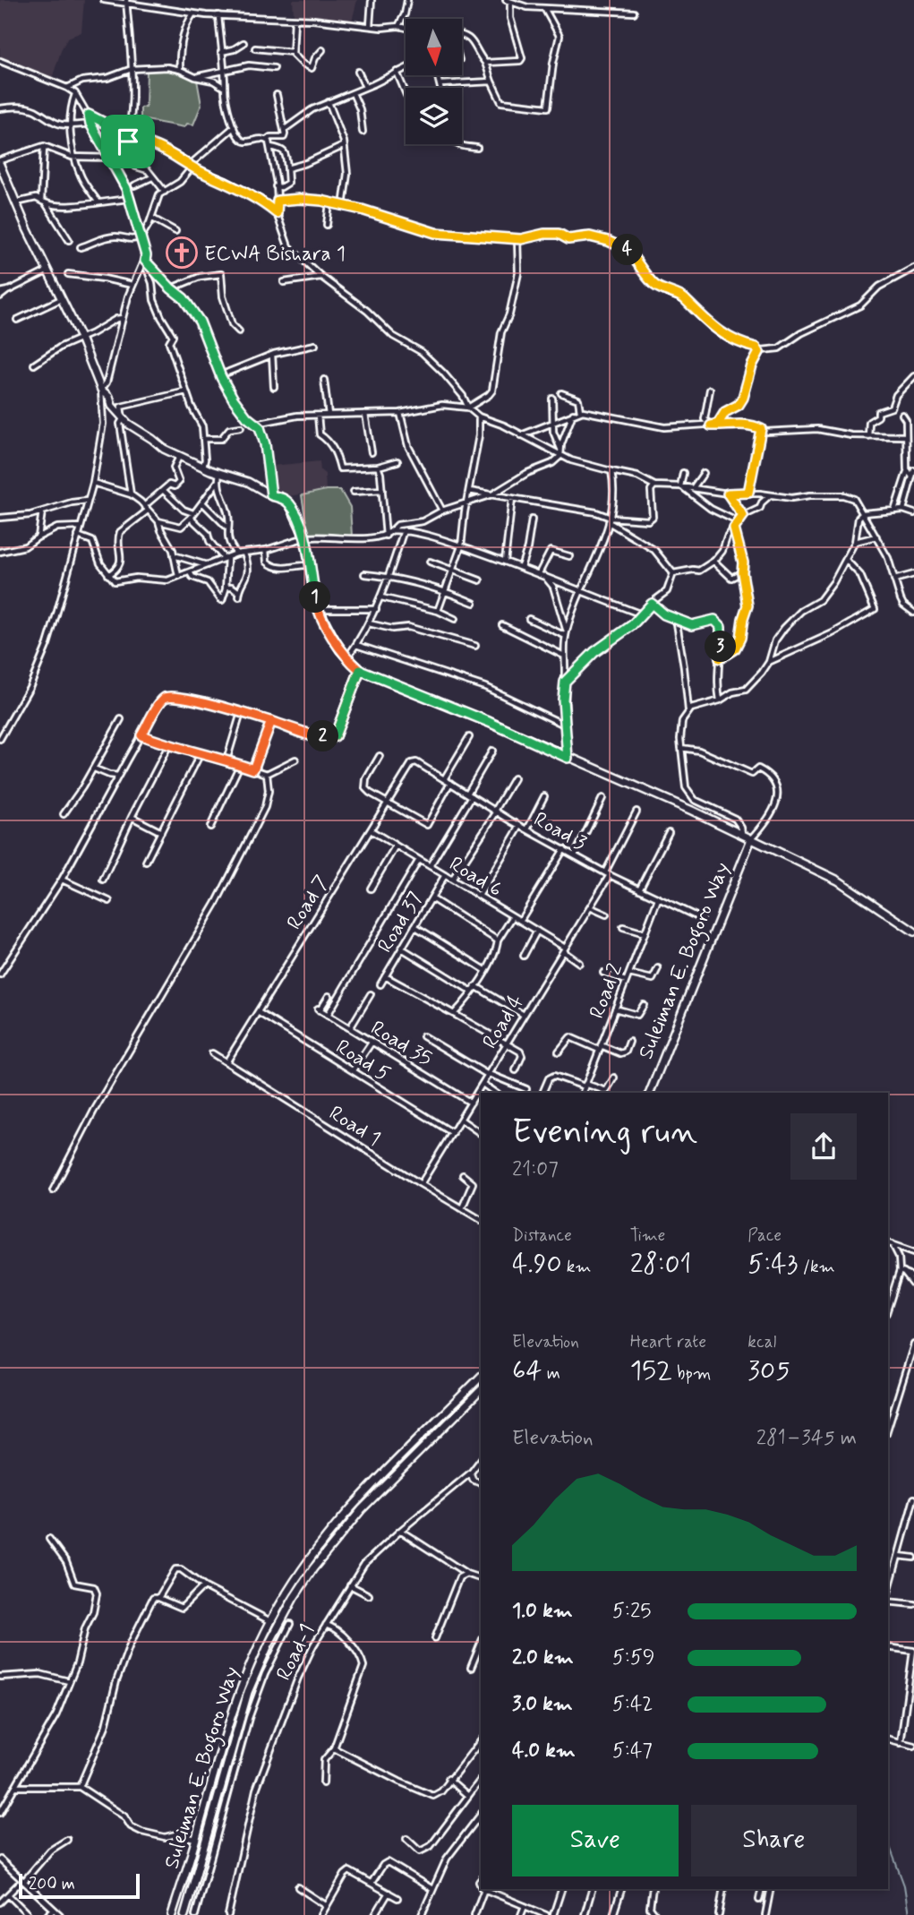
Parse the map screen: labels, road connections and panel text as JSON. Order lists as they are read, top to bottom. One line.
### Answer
{"streets":{"main road":["Suleiman E. Bogoro Way"],"street":["Road 3","Road 6","Road 7","Road 37","Road 2","Road 4","Road 35","Road 5","Road 1","Road-1"]},"crossings":[["Road 3","Road 7"],["Road 3","Road 2"],["Road 3","Road 4"],["Road 6","Road 7"],["Road 6","Road 37"],["Road 6","Road 4"],["Road 7","Road 5"],["Road 7","Road 1"],["Road 4","Road 35"],["Road 4","Road 5"],["Road 4","Road 1"]],"places":{"church":["ECWA Bishara 1"]},"scale_bar":"200 m","north":"bottom","page":{"pins":["4","1","3","2"],"heading":["Evening run","21:07"],"stats":[["Distance","4.90 km"],["Time","28:01"],["Pace","5:43 /km"],["Elevation","64 m"],["Heart rate","152 bpm"],["kcal","305"]],"chart":["Elevation","281–345 m"],"list":[{"name":"1.0 km","note":"5:25"},{"name":"2.0 km","note":"5:59"},{"name":"3.0 km","note":"5:42"},{"name":"4.0 km","note":"5:47"}],"buttons":["Save","Share"],"scale":"200 m"}}
